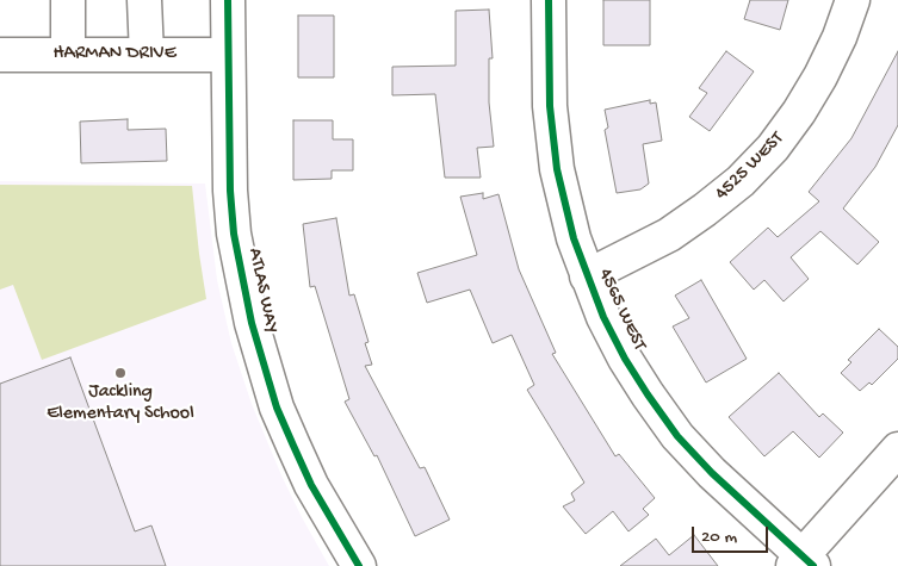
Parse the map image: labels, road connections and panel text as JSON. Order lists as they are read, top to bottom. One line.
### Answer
{"streets":{"street":["HARMAN DRIVE","4525 WEST","ATLAS WAY","4565 WEST"]},"crossings":[["HARMAN DRIVE","ATLAS WAY"],["4525 WEST","4565 WEST"]],"places":["Jackling Elementary School"],"scale_bar":"20 m"}
